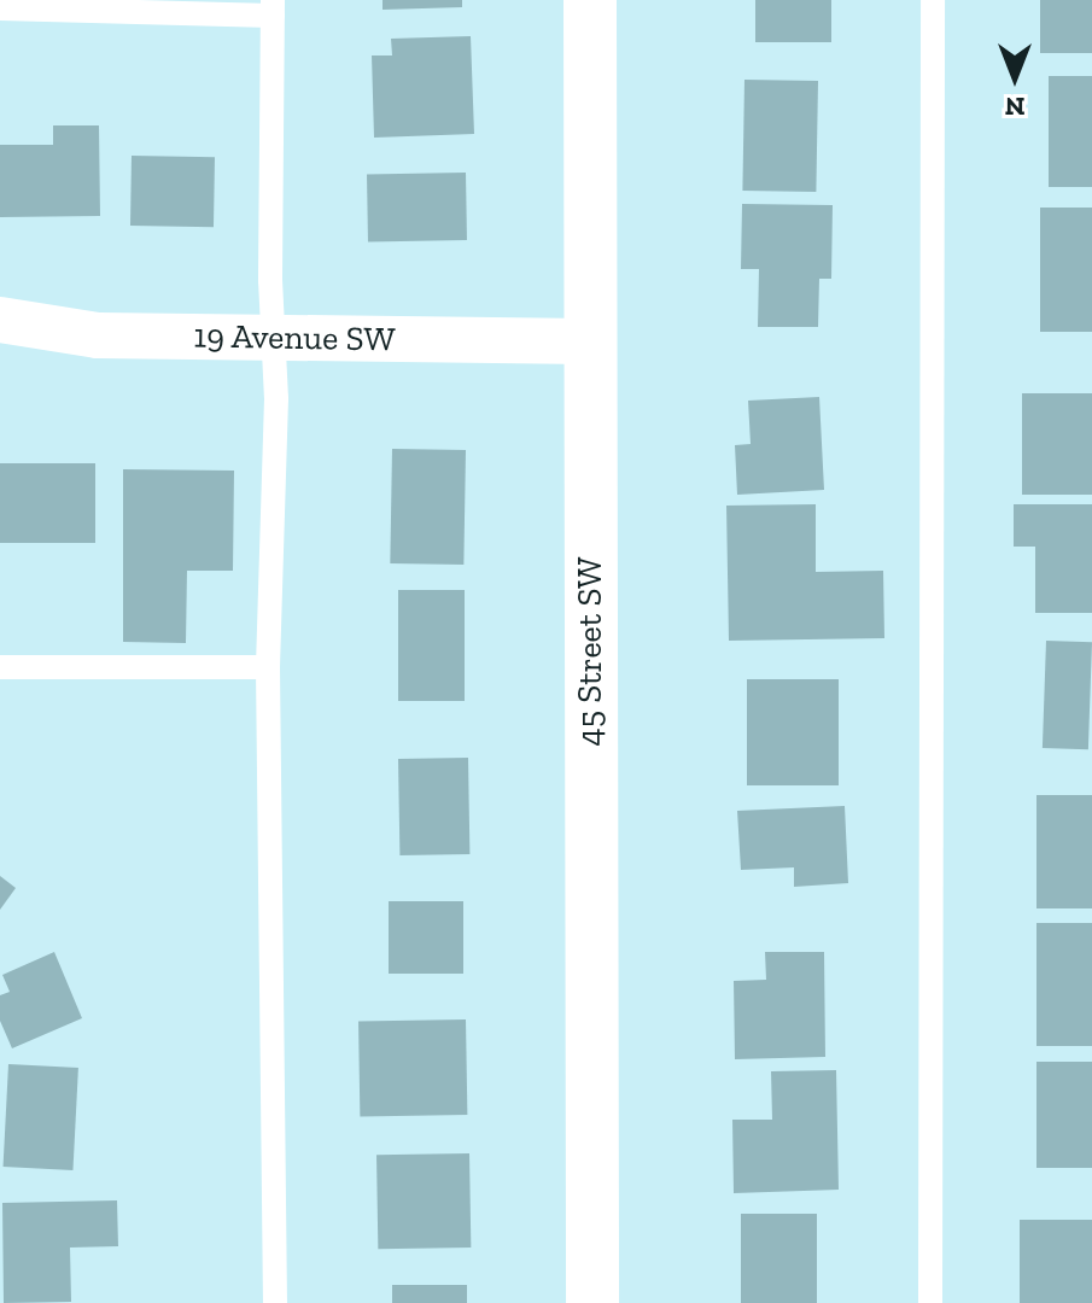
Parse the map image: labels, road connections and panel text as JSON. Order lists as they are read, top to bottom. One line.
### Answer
{"streets":{"street":["19 Avenue SW","45 Street SW"]},"crossings":[["19 Avenue SW","45 Street SW"]],"north":"bottom"}
